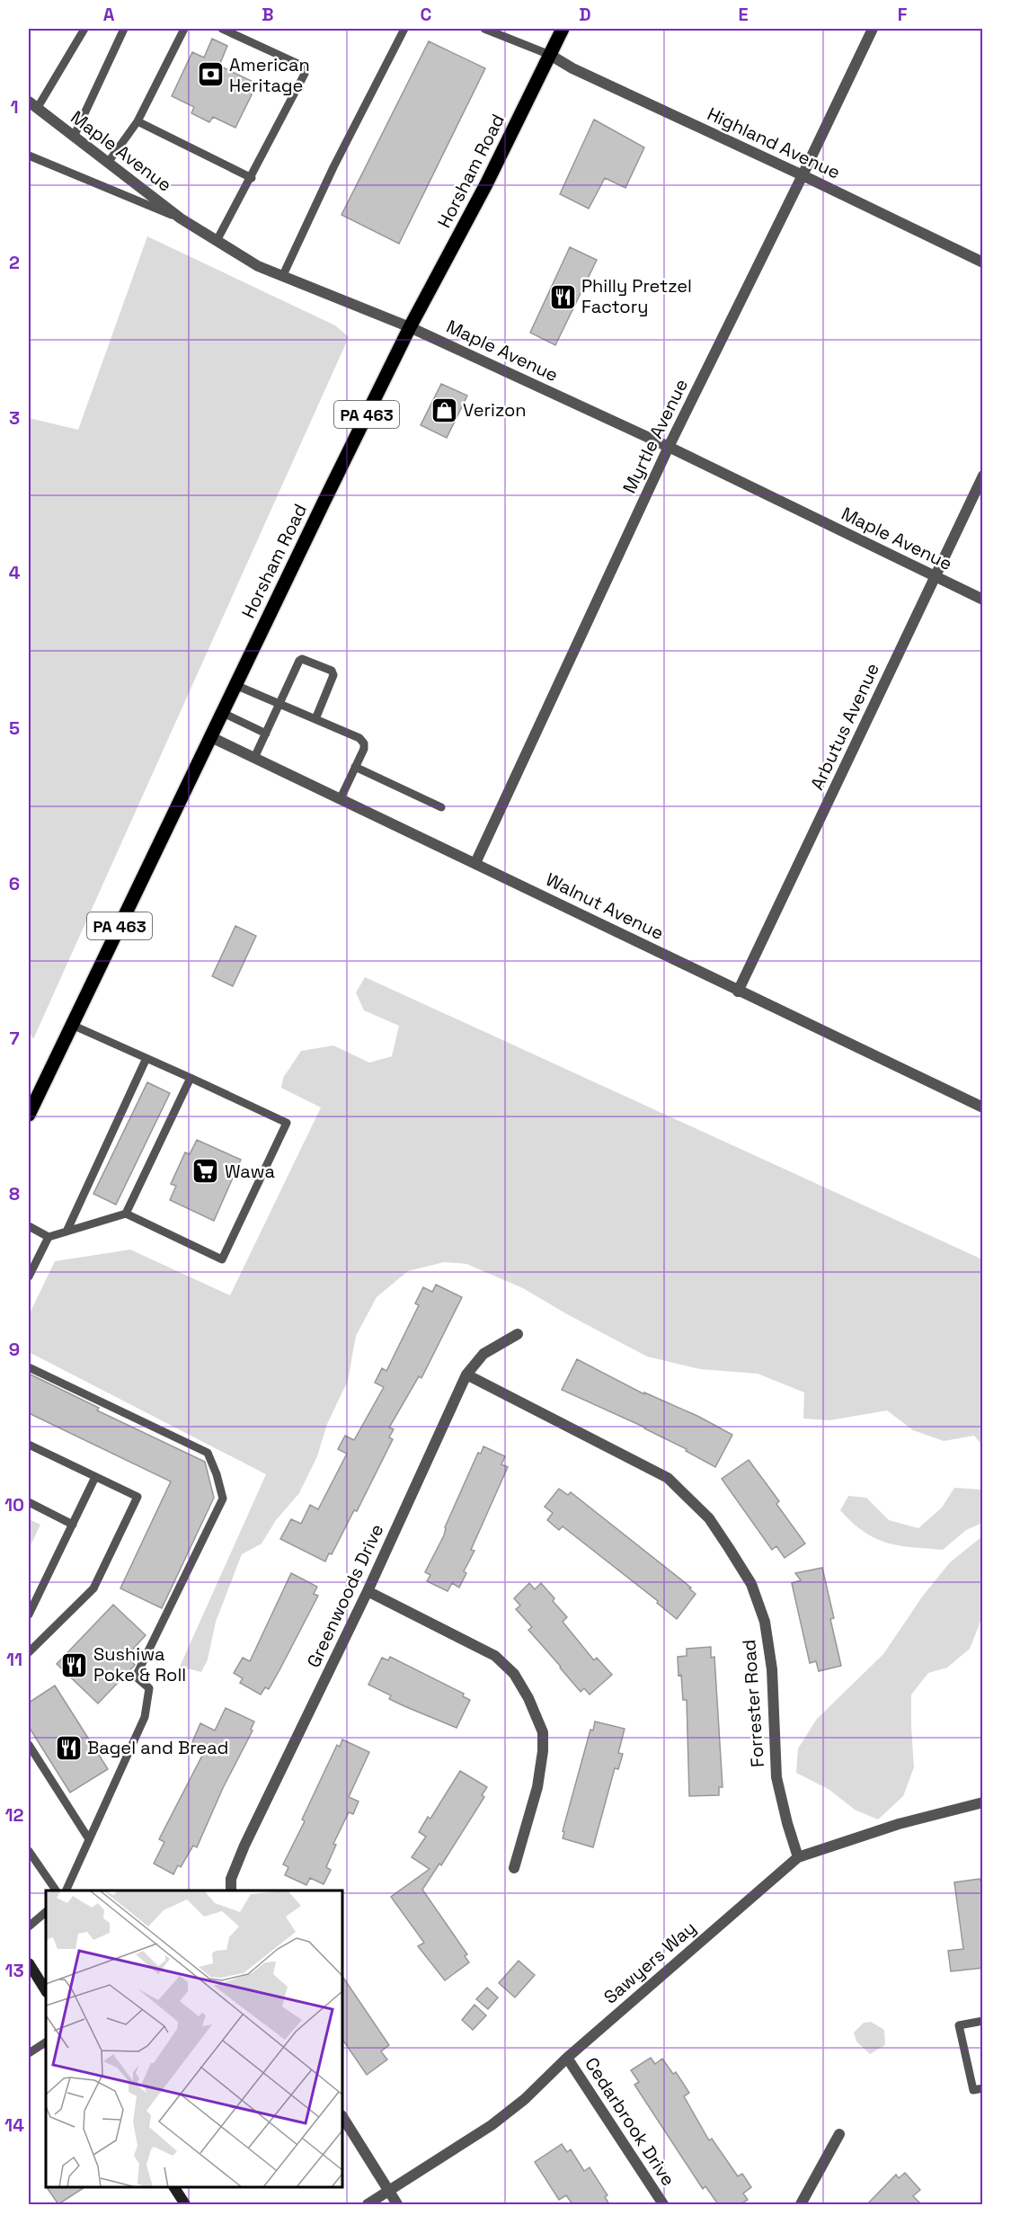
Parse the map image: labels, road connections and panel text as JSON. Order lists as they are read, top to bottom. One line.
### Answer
{"streets":{"main road":["Horsham Road","PA 463"],"street":["Highland Avenue","Maple Avenue","Myrtle Avenue","Arbutus Avenue","Walnut Avenue","Greenwoods Drive","Forrester Road","Sawyers Way","Cedarbrook Drive"]},"crossings":[["Highland Avenue","Horsham Road"],["Highland Avenue","Myrtle Avenue"],["Maple Avenue","Horsham Road"],["Maple Avenue","Myrtle Avenue"],["Maple Avenue","Arbutus Avenue"],["Horsham Road","Walnut Avenue"],["Myrtle Avenue","Walnut Avenue"],["Arbutus Avenue","Walnut Avenue"],["Greenwoods Drive","Forrester Road"],["Forrester Road","Sawyers Way"],["Sawyers Way","Cedarbrook Drive"]],"places":{"bank":["American Heritage"],"restaurant":["Philly Pretzel Factory","Sushiwa Poke & Roll","Bagel and Bread"],"shop":["Verizon"],"supermarket":["Wawa"]},"grid":{"columns":["A","B","C","D","E","F"],"rows":["1","2","3","4","5","6","7","8","9","10","11","12","13","14"]}}
